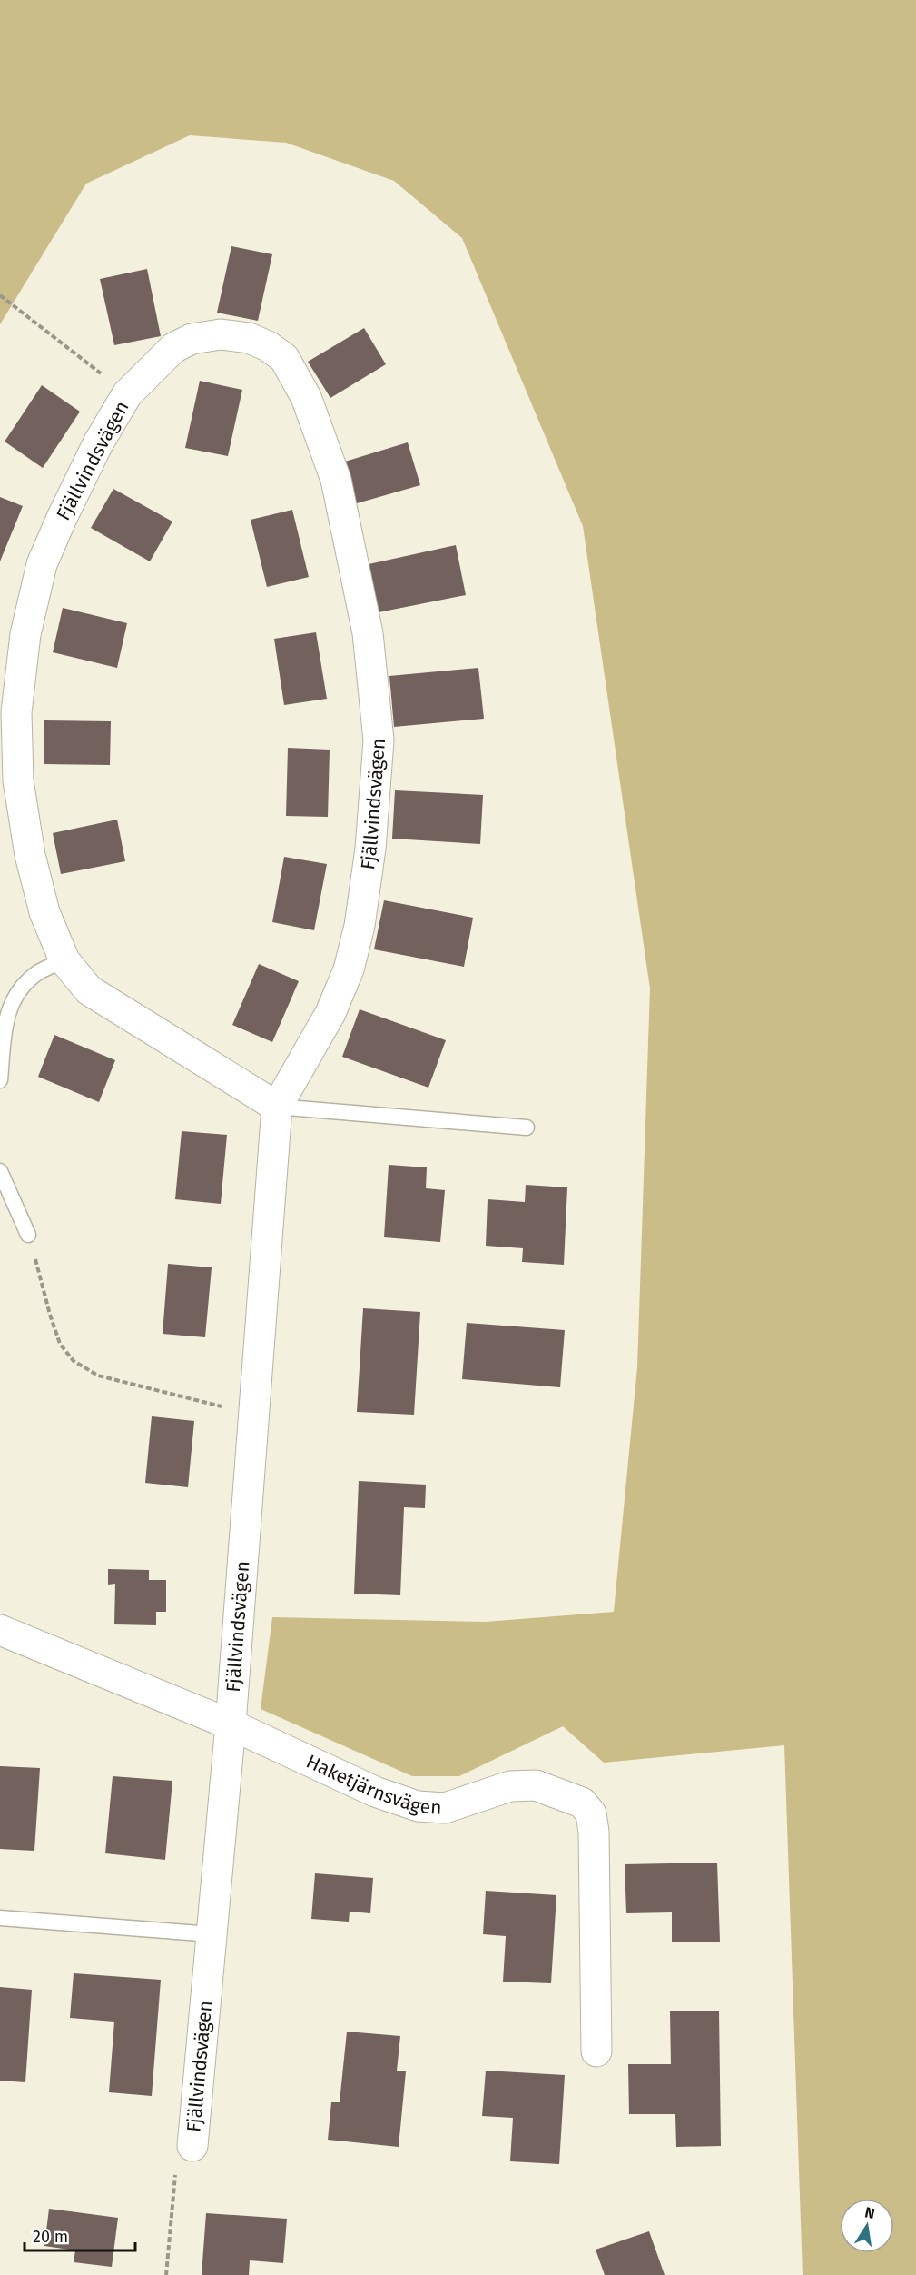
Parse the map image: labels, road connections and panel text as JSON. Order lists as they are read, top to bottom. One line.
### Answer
{"streets":{"street":["Fjällvindsvägen","Haketjärnsvägen"]},"crossings":[["Fjällvindsvägen","Haketjärnsvägen"]],"scale_bar":"20 m","north":"top"}
